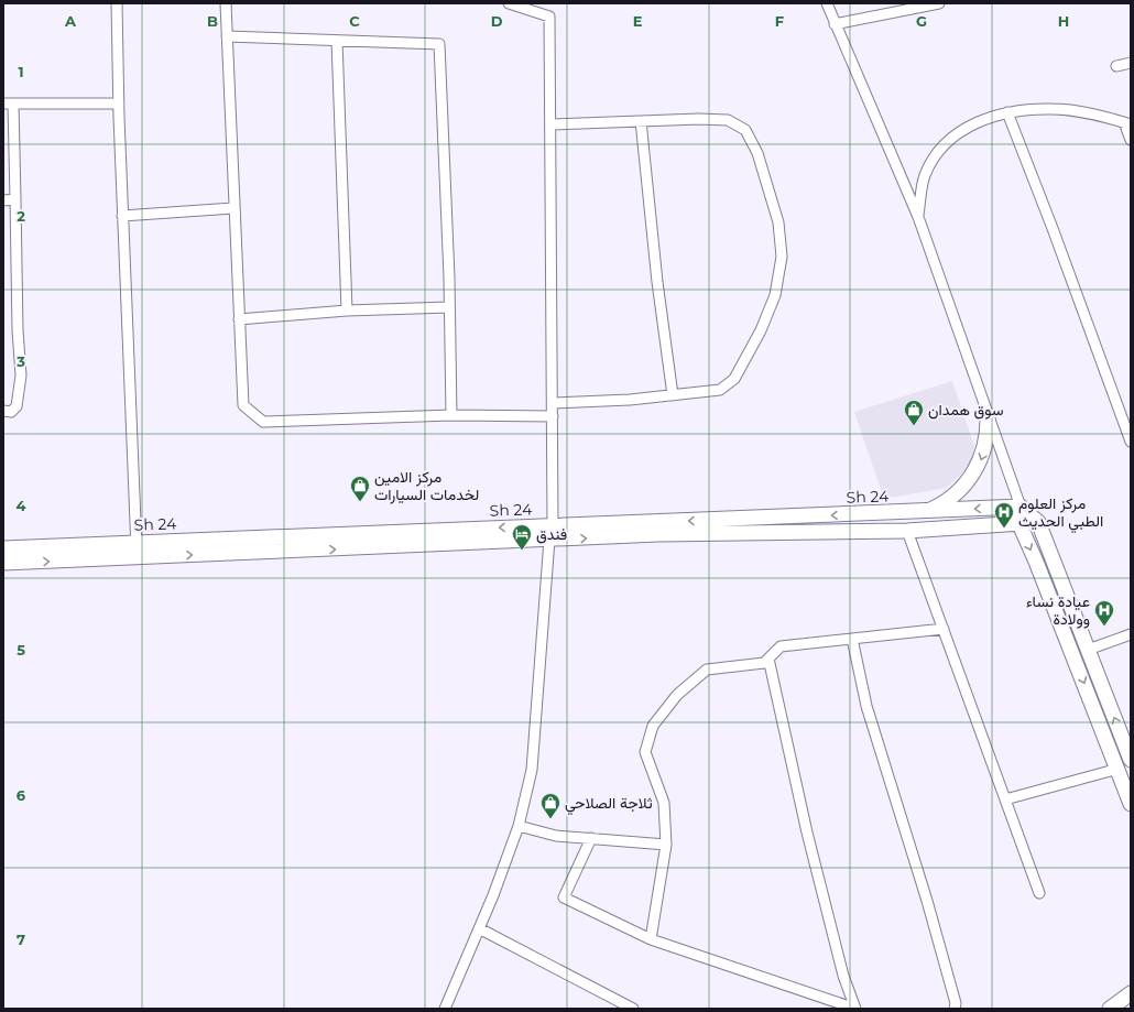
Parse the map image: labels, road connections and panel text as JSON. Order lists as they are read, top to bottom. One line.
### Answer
{"streets":{"street":["Sh 24"]},"places":{"shop":["سوق همدان","مركز الامين لخدمات السيارات","ثلاجة الصلاحي"],"hospital":["مركز العلوم الطبي الحديث","عيادة نساء وولادة"],"hotel":["فندق"]},"grid":{"columns":["A","B","C","D","E","F","G","H"],"rows":["1","2","3","4","5","6","7"]}}
